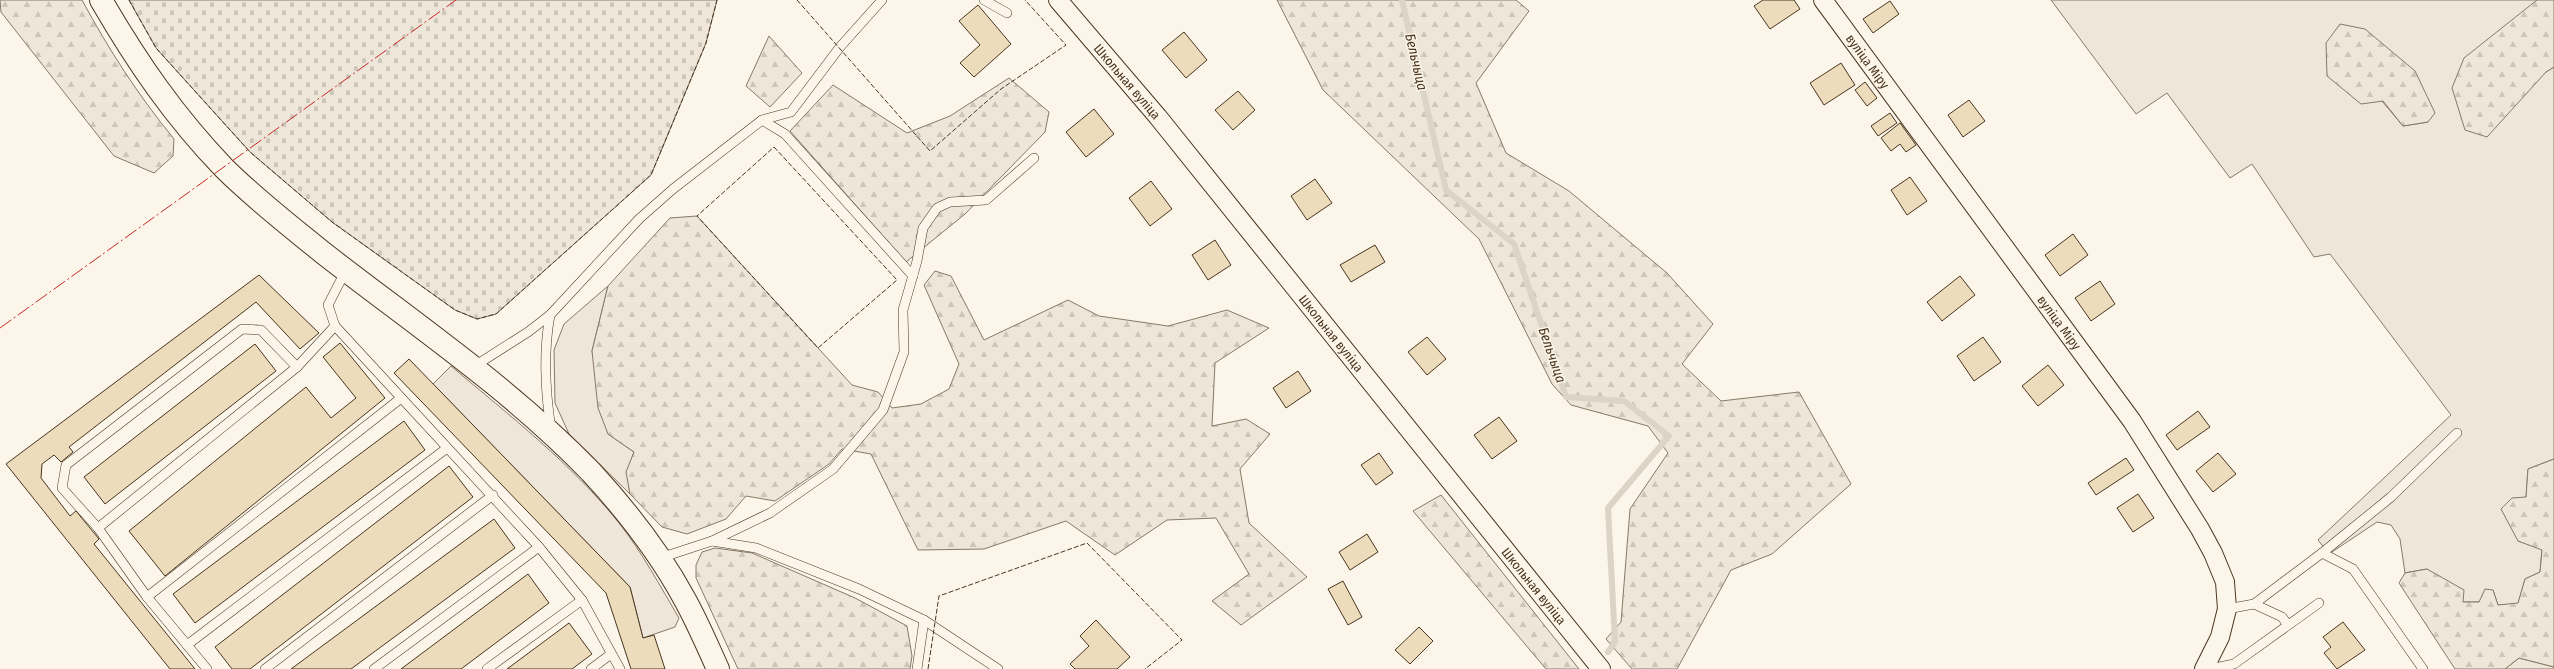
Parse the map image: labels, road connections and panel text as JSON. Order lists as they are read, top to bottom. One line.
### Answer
{"streets":{"street":["вуліца Міру","Школьная вуліца"]},"water":["Бельчыца"]}
